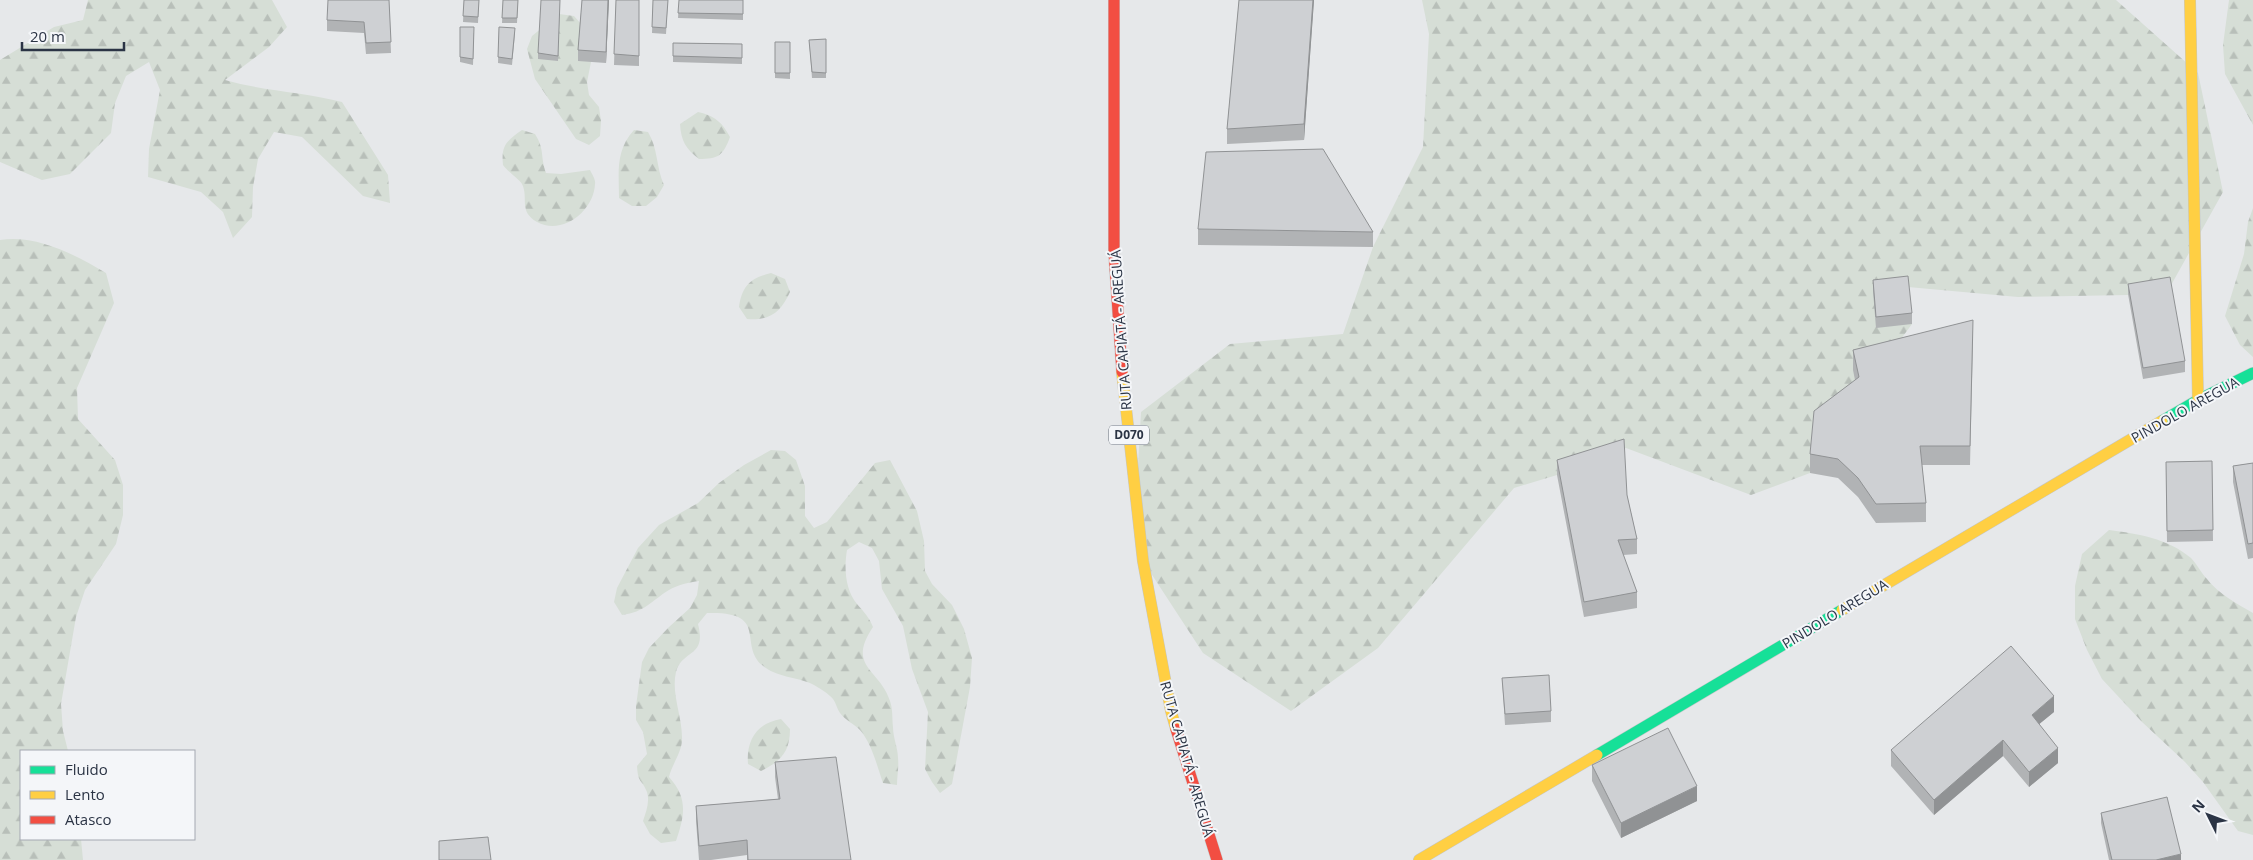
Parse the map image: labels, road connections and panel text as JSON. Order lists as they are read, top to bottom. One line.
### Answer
{"streets":{"main road":["RUTA CAPIATÁ - AREGUÁ","PINDOLO AREGUA","D070"]},"legend":["Fluido","Lento","Atasco"],"scale_bar":"20 m","north":"top left"}
